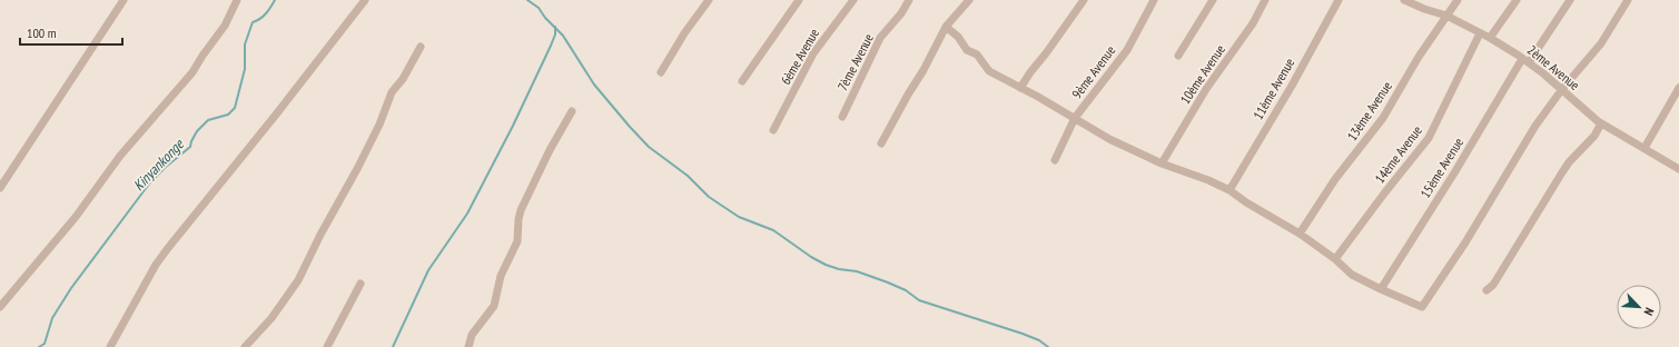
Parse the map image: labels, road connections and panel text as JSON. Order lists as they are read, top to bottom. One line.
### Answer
{"streets":{"street":["6ème Avenue","7ème Avenue","2ème Avenue","9ème Avenue","10ème Avenue","11ème Avenue","13ème Avenue","14ème Avenue","15ème Avenue"]},"crossings":[["2ème Avenue","13ème Avenue"],["2ème Avenue","14ème Avenue"],["2ème Avenue","15ème Avenue"]],"water":["Kinyankonge"],"scale_bar":"100 m","north":"bottom right"}
